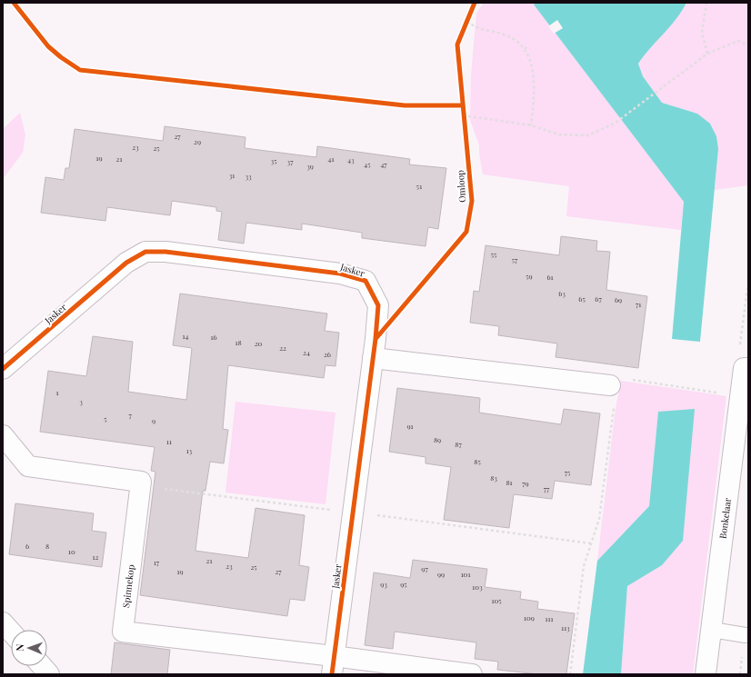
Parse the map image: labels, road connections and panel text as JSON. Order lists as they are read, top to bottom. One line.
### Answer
{"streets":{"street":["Jasker","Bonkelaar","Spinnekop"],"cycle path":["Omloop"]},"crossings":[["Jasker","Spinnekop"]],"house_numbers":["27","29","23","25","19","21","41","43","35","37","45","47","39","31","33","51","55","57","59","61","63","65","67","69","71","14","16","18","20","22","24","26","1","3","7","5","9","91","89","11","87","13","85","75","83","81","79","77","6","8","10","12","21","17","23","25","97","19","27","99","101","93","95","103","105","109","111","113"],"north":"left"}
